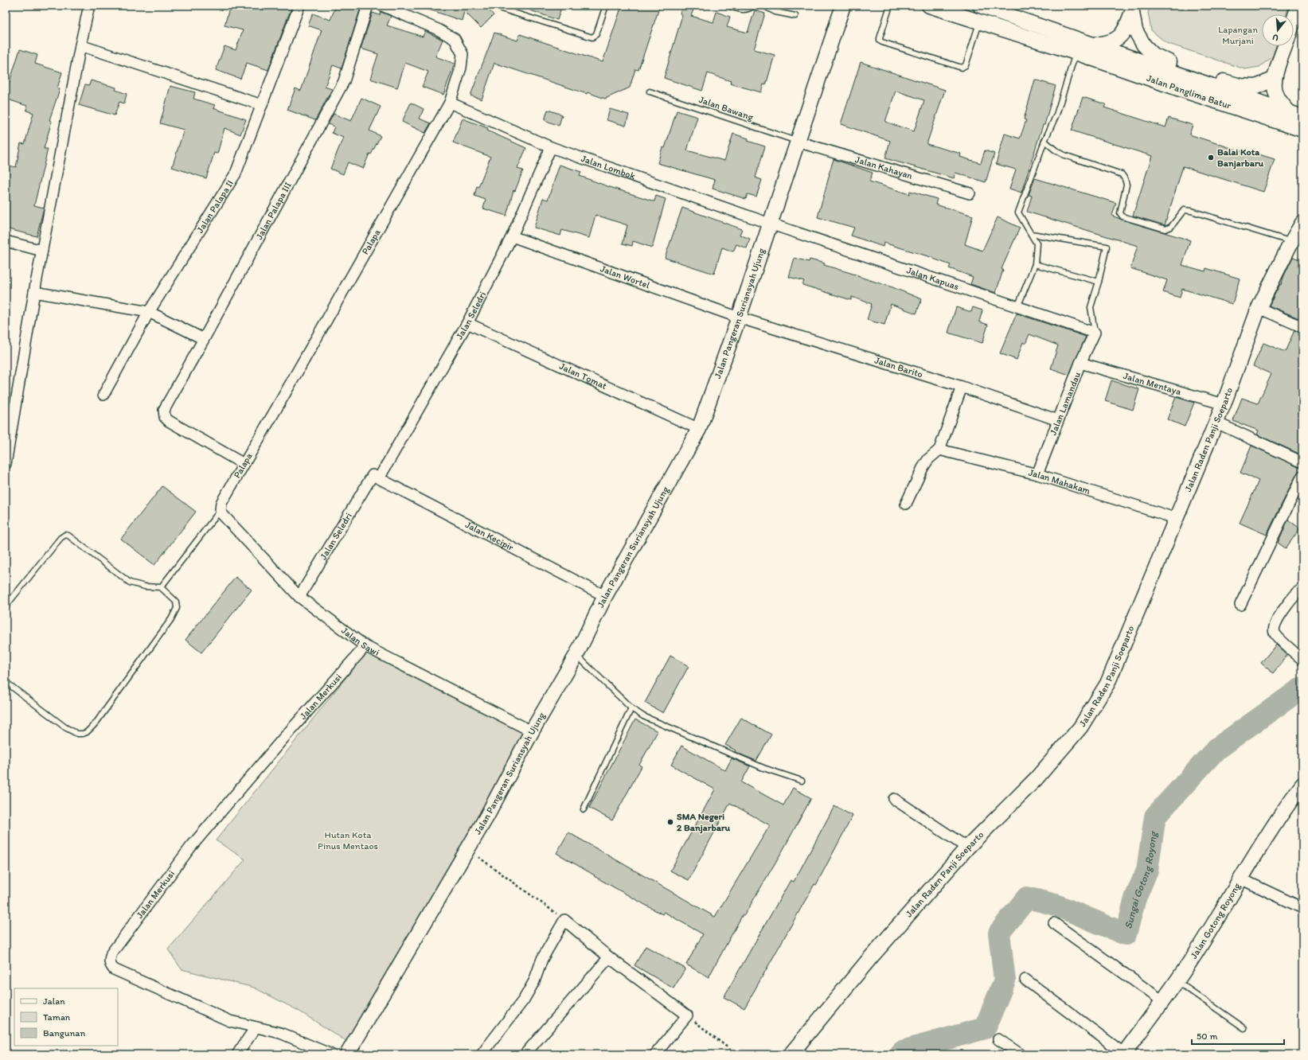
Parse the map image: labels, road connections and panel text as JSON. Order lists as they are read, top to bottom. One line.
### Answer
{"streets":{"main road":["Jalan Panglima Batur","Jalan Pangeran Suriansyah Ujung","Jalan Raden Panji Soeparto","Jalan Gotong Royong"],"street":["Jalan Lombok","Jalan Kahayan","Jalan Palapa II","Jalan Palapa III","Palapa","Jalan Wortel","Jalan Kapuas","Jalan Seledri","Jalan Barito","Jalan Tomat","Jalan Mentaya","Jalan Lamandau","Jalan Mahakam","Jalan Kecipir","Jalan Sawi","Jalan Merkusi"],"lane":["Jalan Bawang"]},"crossings":[["Jalan Bawang","Jalan Kahayan"],["Jalan Bawang","Jalan Pangeran Suriansyah Ujung"],["Jalan Lombok","Palapa"],["Jalan Lombok","Jalan Kapuas"],["Jalan Lombok","Jalan Pangeran Suriansyah Ujung"],["Jalan Lombok","Jalan Seledri"],["Jalan Kahayan","Jalan Pangeran Suriansyah Ujung"],["Jalan Palapa III","Palapa"],["Palapa","Jalan Sawi"],["Jalan Wortel","Jalan Pangeran Suriansyah Ujung"],["Jalan Wortel","Jalan Seledri"],["Jalan Wortel","Jalan Barito"],["Jalan Kapuas","Jalan Pangeran Suriansyah Ujung"],["Jalan Kapuas","Jalan Lamandau"],["Jalan Pangeran Suriansyah Ujung","Jalan Barito"],["Jalan Pangeran Suriansyah Ujung","Jalan Tomat"],["Jalan Pangeran Suriansyah Ujung","Jalan Kecipir"],["Jalan Pangeran Suriansyah Ujung","Jalan Sawi"],["Jalan Seledri","Jalan Tomat"],["Jalan Seledri","Jalan Kecipir"],["Jalan Seledri","Jalan Sawi"],["Jalan Barito","Jalan Lamandau"],["Jalan Mentaya","Jalan Lamandau"],["Jalan Mentaya","Jalan Raden Panji Soeparto"],["Jalan Lamandau","Jalan Mahakam"],["Jalan Raden Panji Soeparto","Jalan Mahakam"],["Jalan Sawi","Jalan Merkusi"]],"water":["Sungai Gotong Royong"],"parks":["Lapangan Murjani","Hutan Kota Pinus Mentaos"],"places":["Balai Kota Banjarbaru","SMA Negeri 2 Banjarbaru"],"legend":["Jalan","Taman","Bangunan"],"scale_bar":"50 m","north":"bottom"}
